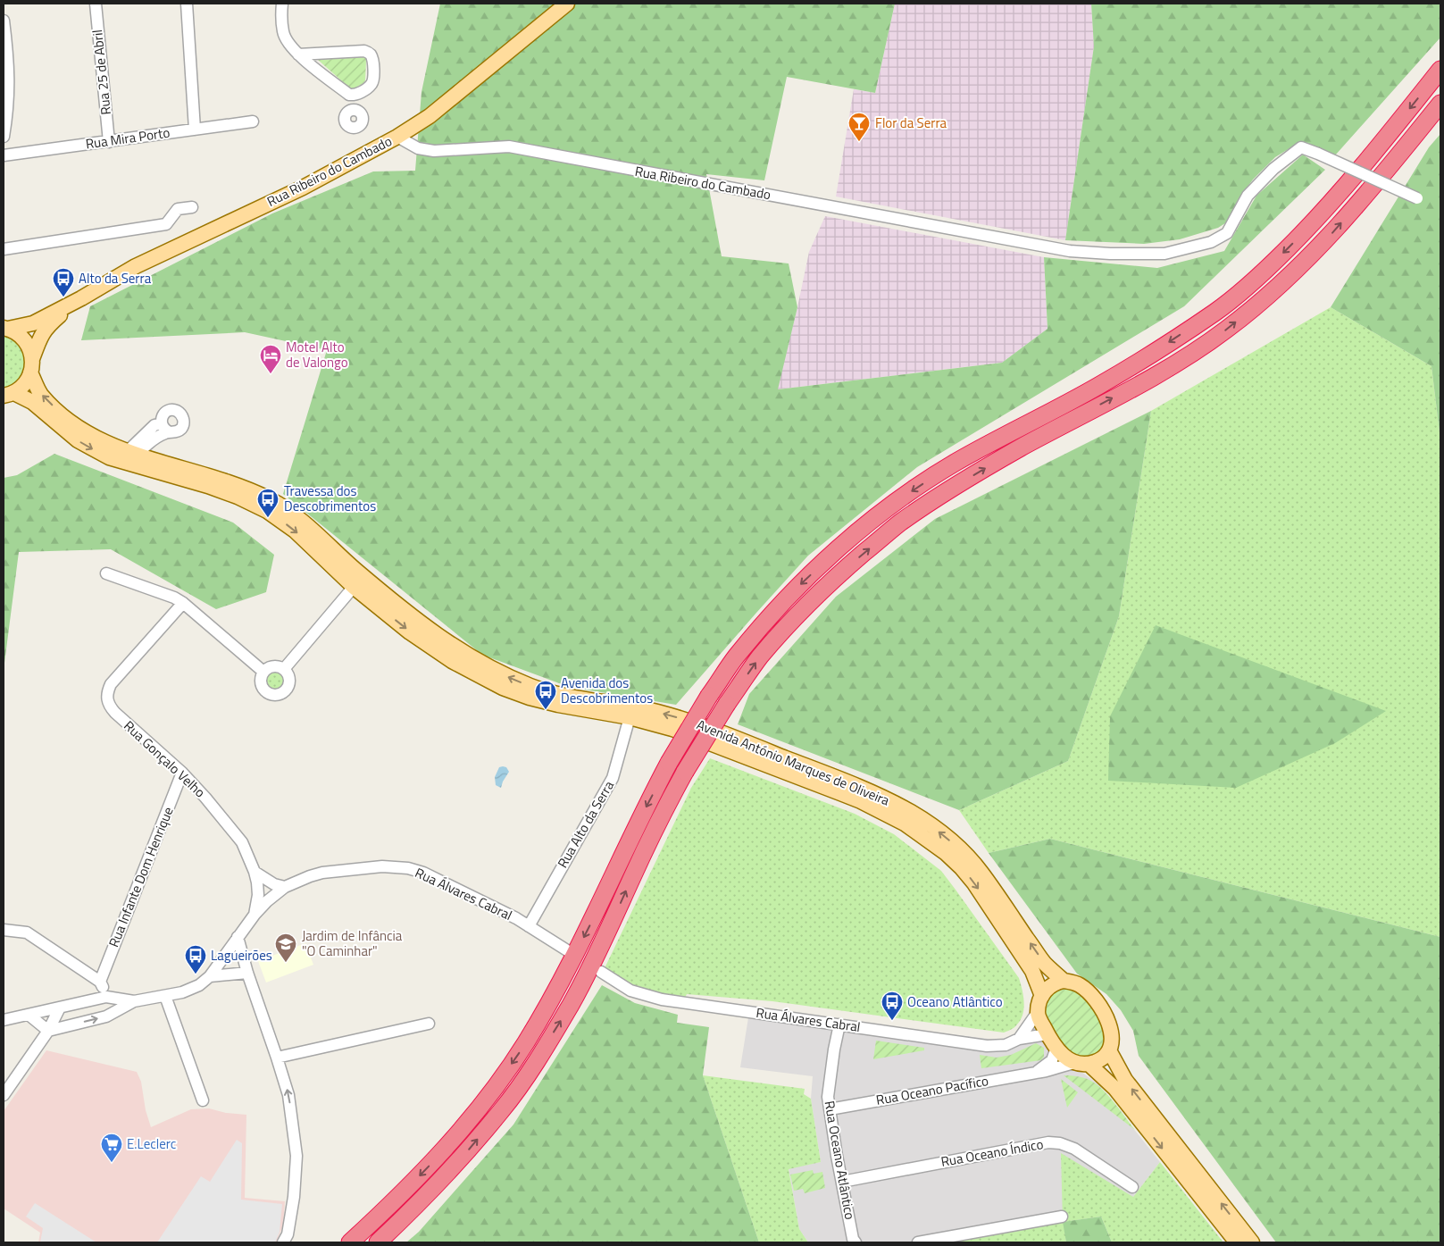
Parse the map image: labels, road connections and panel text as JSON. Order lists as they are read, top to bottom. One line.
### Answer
{"streets":{"main road":["Rua Ribeiro do Cambado","Avenida António Marques de Oliveira"],"street":["Rua 25 de Abril","Rua Mira Porto","Rua Gonçalo Velho","Rua Alto da Serra","Rua Infante Dom Henrique","Rua Álvares Cabral","Rua Oceano Pacífico","Rua Oceano Índico","Rua Oceano Atlântico"]},"crossings":[["Rua 25 de Abril","Rua Mira Porto"],["Rua Gonçalo Velho","Rua Infante Dom Henrique"],["Rua Gonçalo Velho","Rua Álvares Cabral"],["Avenida António Marques de Oliveira","Rua Alto da Serra"],["Avenida António Marques de Oliveira","Rua Álvares Cabral"],["Avenida António Marques de Oliveira","Rua Oceano Pacífico"],["Rua Alto da Serra","Rua Álvares Cabral"],["Rua Álvares Cabral","Rua Oceano Pacífico"],["Rua Álvares Cabral","Rua Oceano Atlântico"],["Rua Oceano Pacífico","Rua Oceano Atlântico"],["Rua Oceano Índico","Rua Oceano Atlântico"]],"places":{"bar":["Flor da Serra"],"bus stop":["Alto da Serra","Travessa dos Descobrimentos","Avenida dos Descobrimentos","Lagueirões","Oceano Atlântico"],"hotel":["Motel Alto de Valongo"],"school or university":["Jardim de Infância \"O Caminhar\""],"supermarket":["E.Leclerc"]}}
